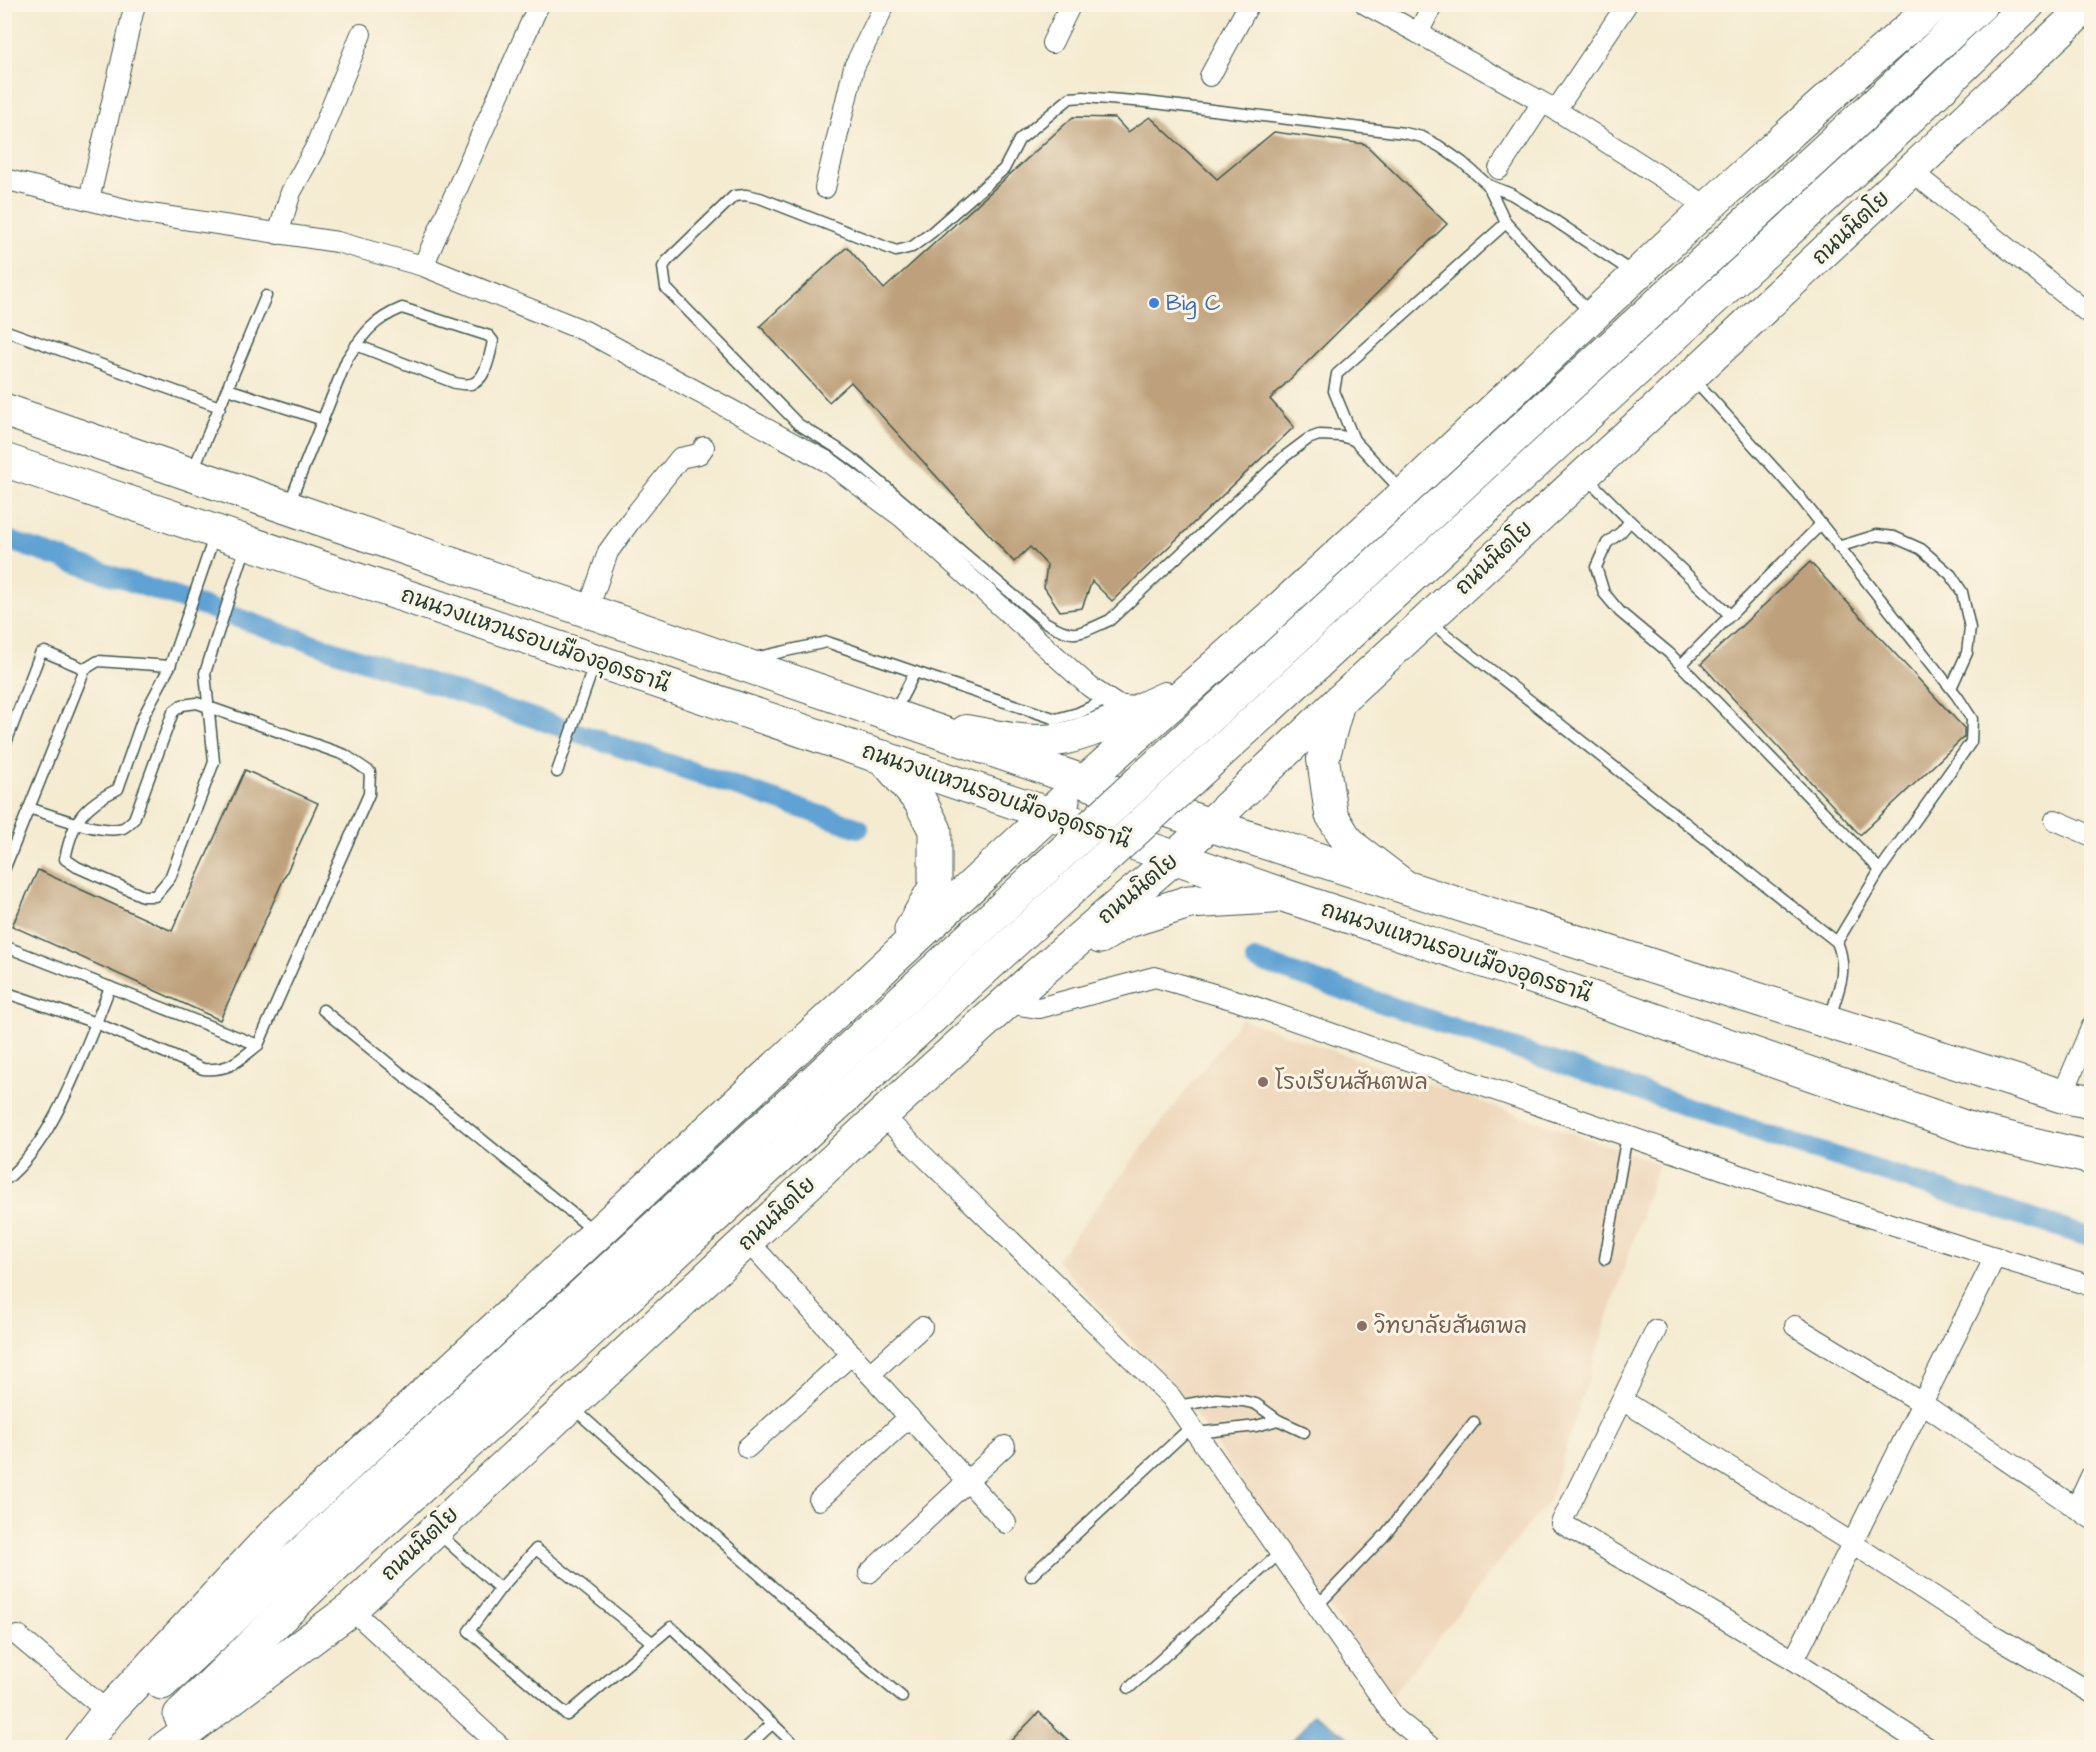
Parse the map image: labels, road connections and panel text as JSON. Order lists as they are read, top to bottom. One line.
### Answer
{"streets":{"highway":["ถนนนิตโย","ถนนวงแหวนรอบเมืองอุดรธานี"]},"crossings":[["ถนนนิตโย","ถนนวงแหวนรอบเมืองอุดรธานี"]],"places":["Big C","โรงเรียนสันตพล","วิทยาลัยสันตพล"]}
